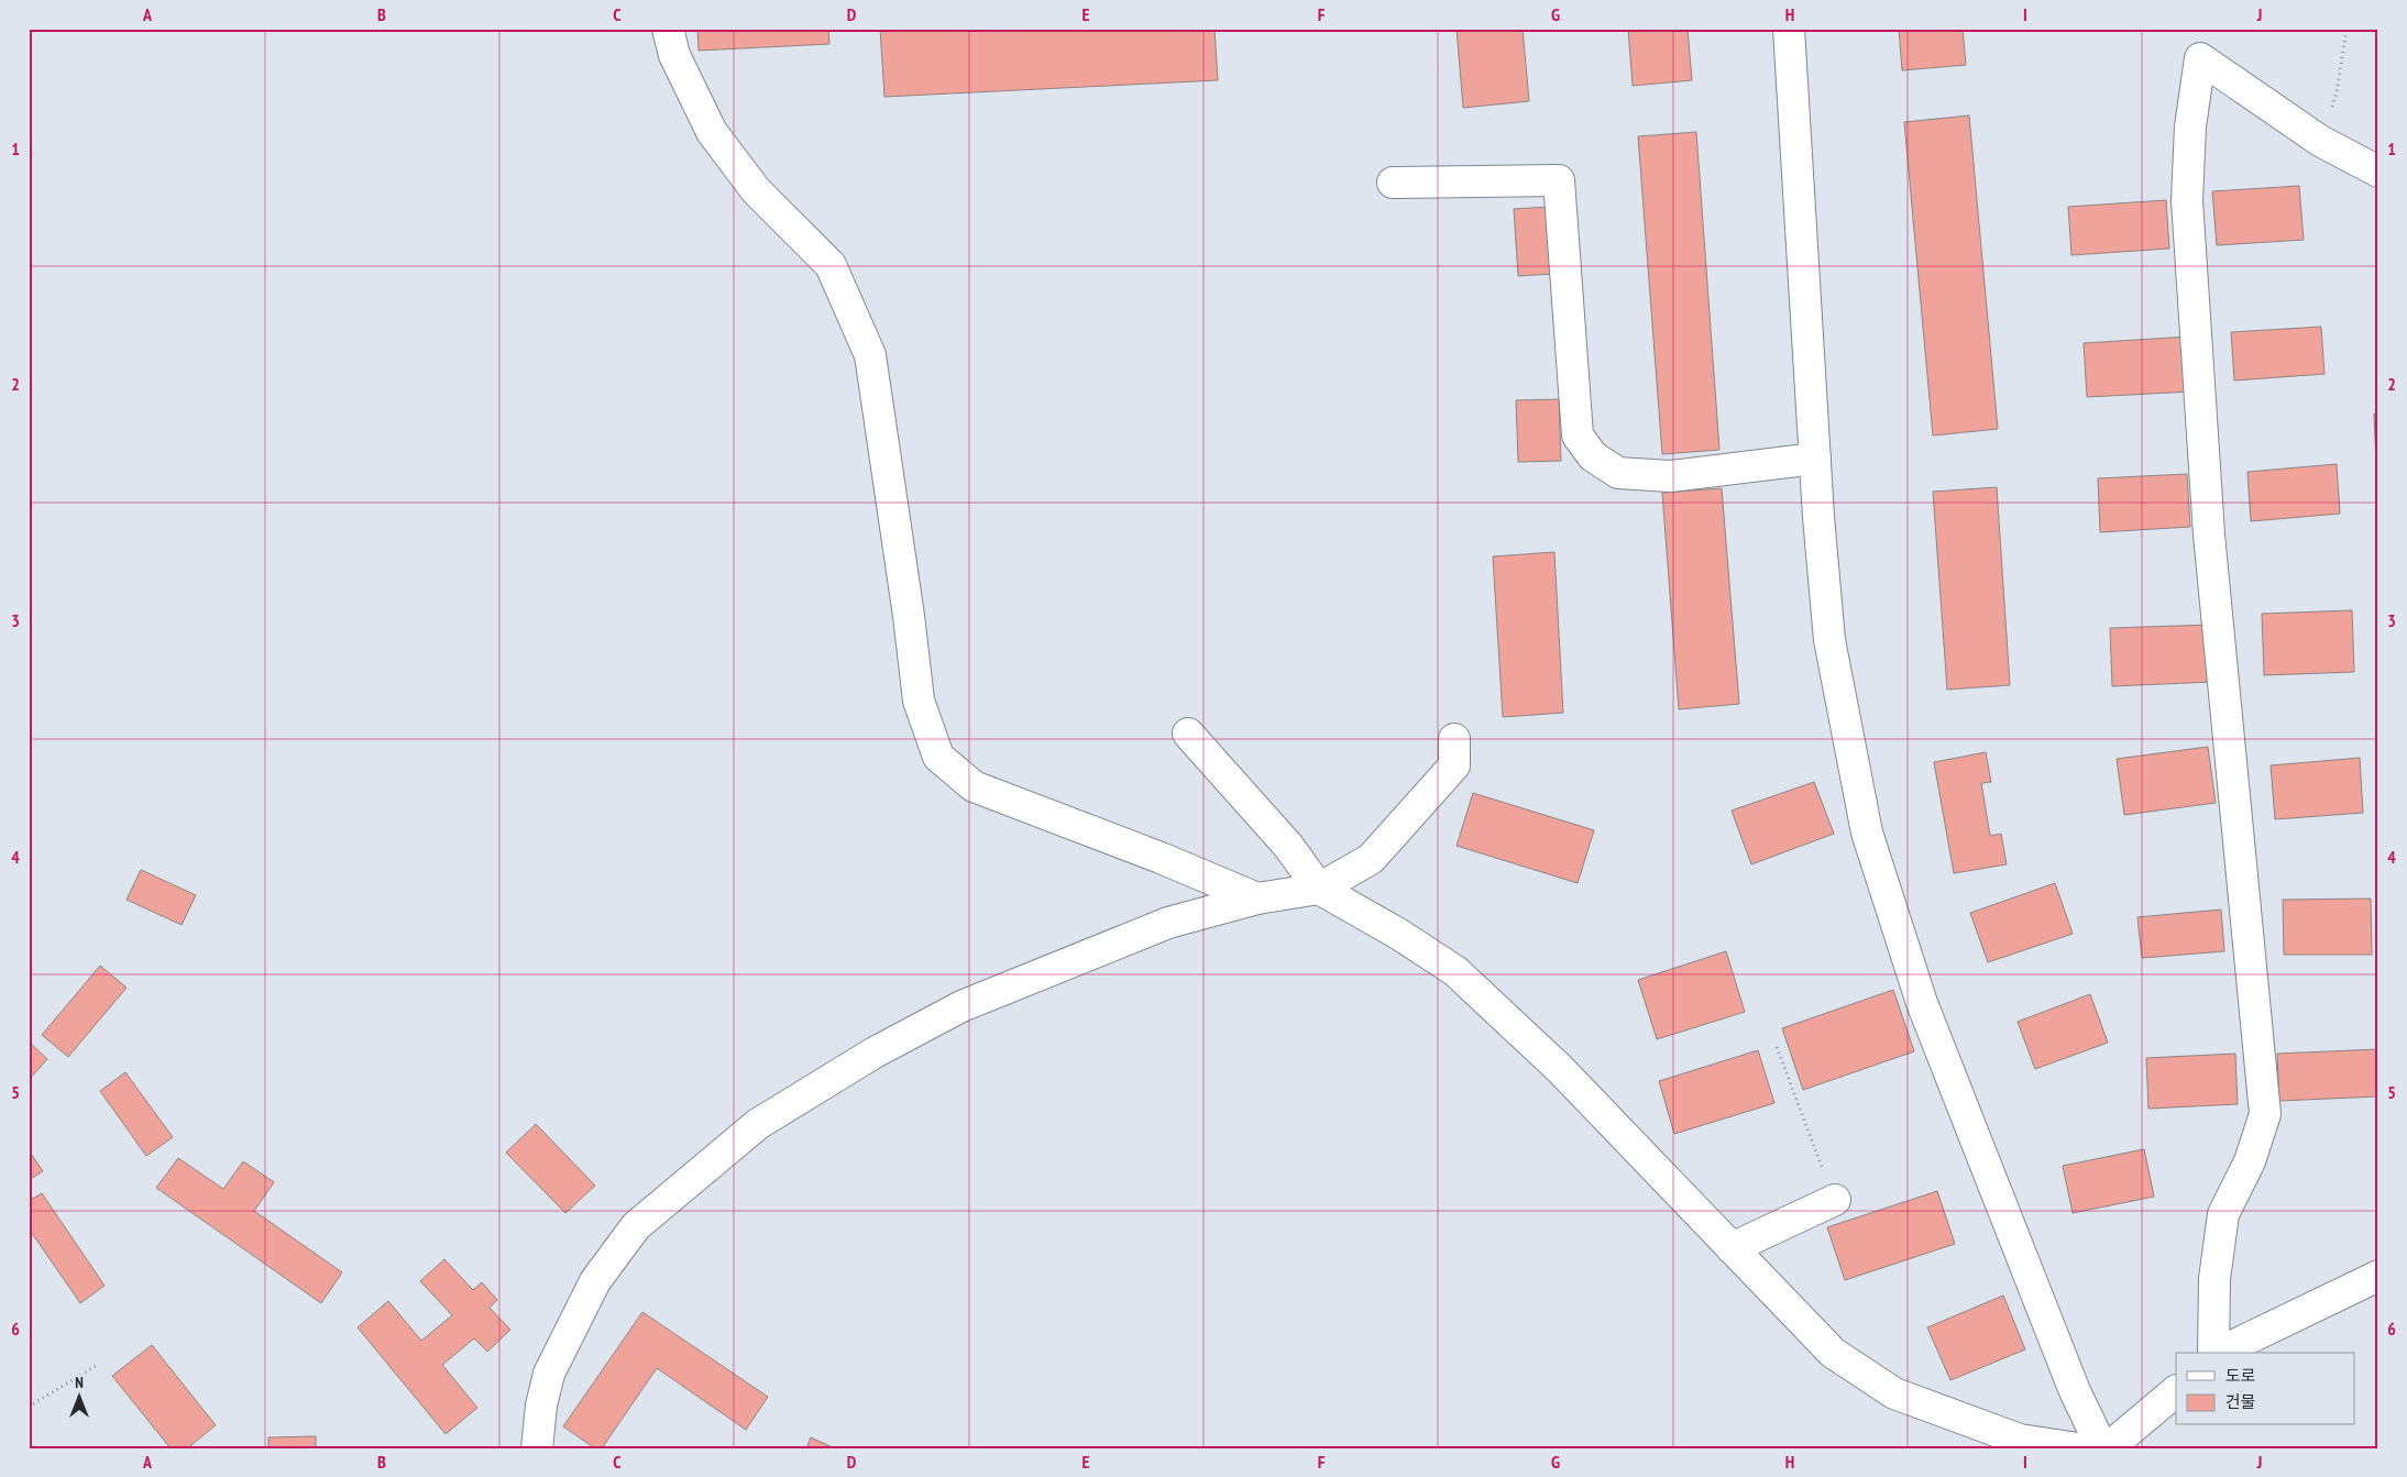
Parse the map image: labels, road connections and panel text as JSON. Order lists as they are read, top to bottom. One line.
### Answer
{"legend":["도로","건물"],"north":"top","grid":{"columns":["A","B","C","D","E","F","G","H","I","J"],"rows":["1","2","3","4","5","6"]}}
